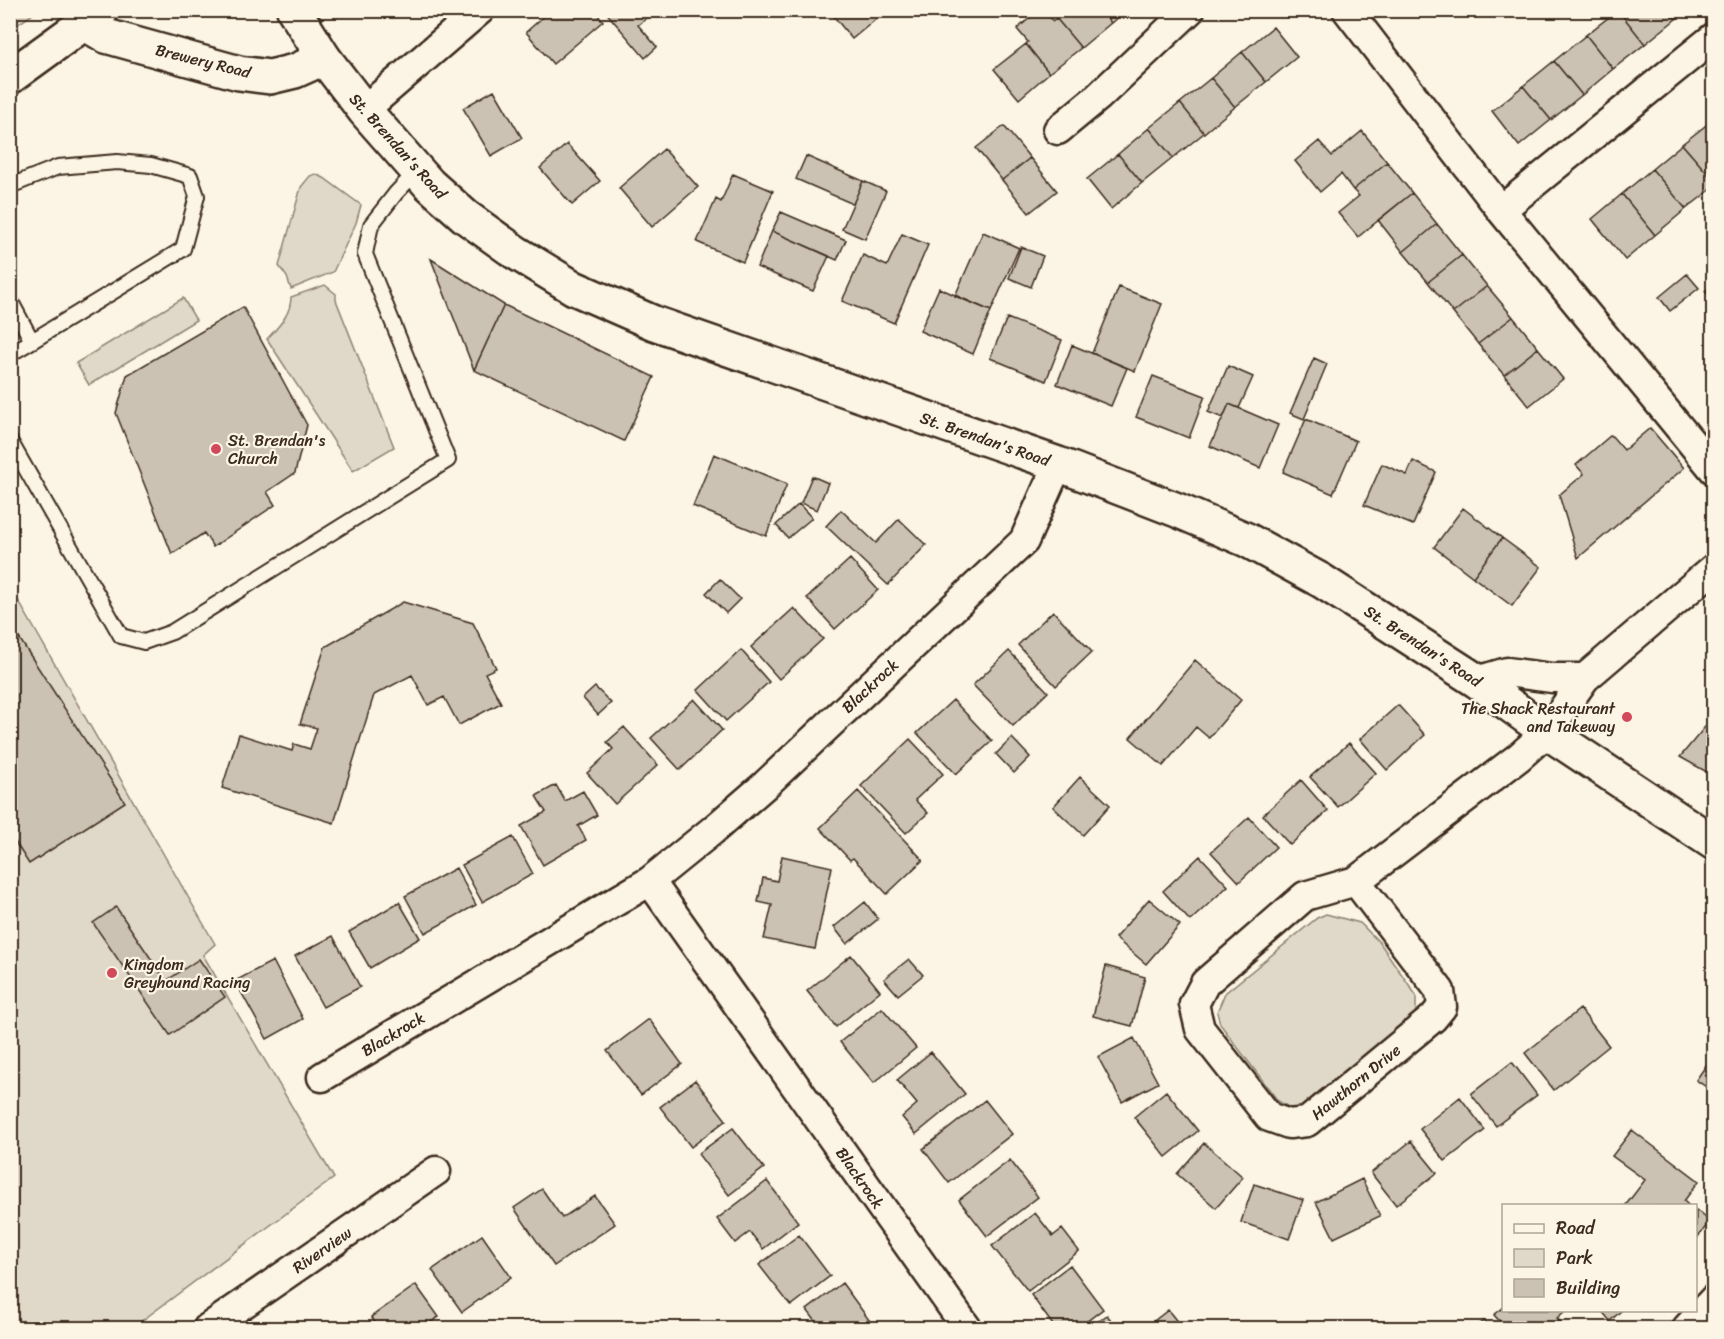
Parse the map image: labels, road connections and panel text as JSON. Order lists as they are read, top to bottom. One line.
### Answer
{"streets":{"main road":["Brewery Road","St. Brendan's Road"],"street":["Blackrock","Hawthorn Drive","Riverview"]},"crossings":[["Brewery Road","St. Brendan's Road"],["St. Brendan's Road","Blackrock"],["St. Brendan's Road","Hawthorn Drive"]],"places":["St. Brendan's Church","The Shack Restaurant and Takeway","Kingdom Greyhound Racing"],"legend":["Road","Park","Building"]}
